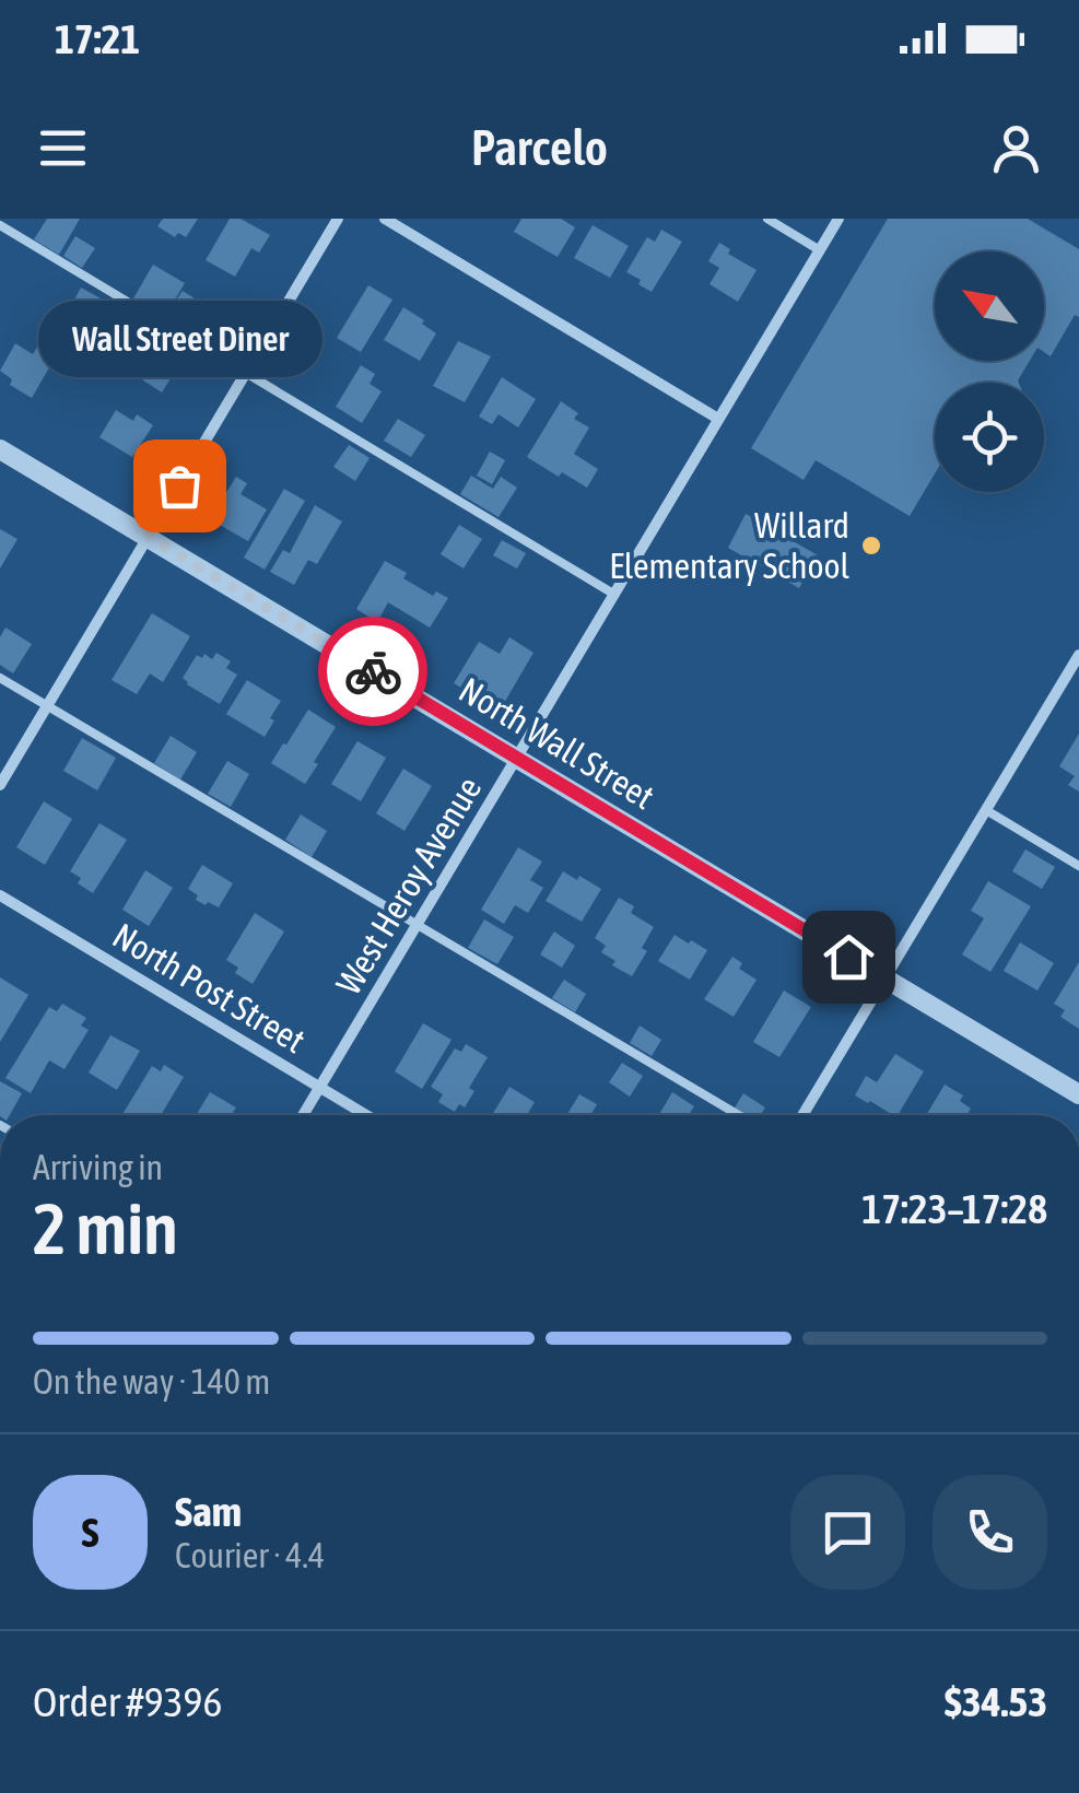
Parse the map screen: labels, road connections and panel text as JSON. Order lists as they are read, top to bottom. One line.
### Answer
{"streets":{"street":["North Wall Street","West Heroy Avenue","North Post Street"]},"crossings":[["North Wall Street","West Heroy Avenue"],["West Heroy Avenue","North Post Street"]],"places":["Wall Street Diner","Willard Elementary School"],"north":"top left","page":{"status":"17:21","header":"Parcelo","bubble":"Wall Street Diner","heading":["2 min","Arriving in","17:23–17:28"],"panel":["Sam","Courier · 4.4","Order #9396","$34.53"],"bar":"On the way · 140 m","round":"S"}}
